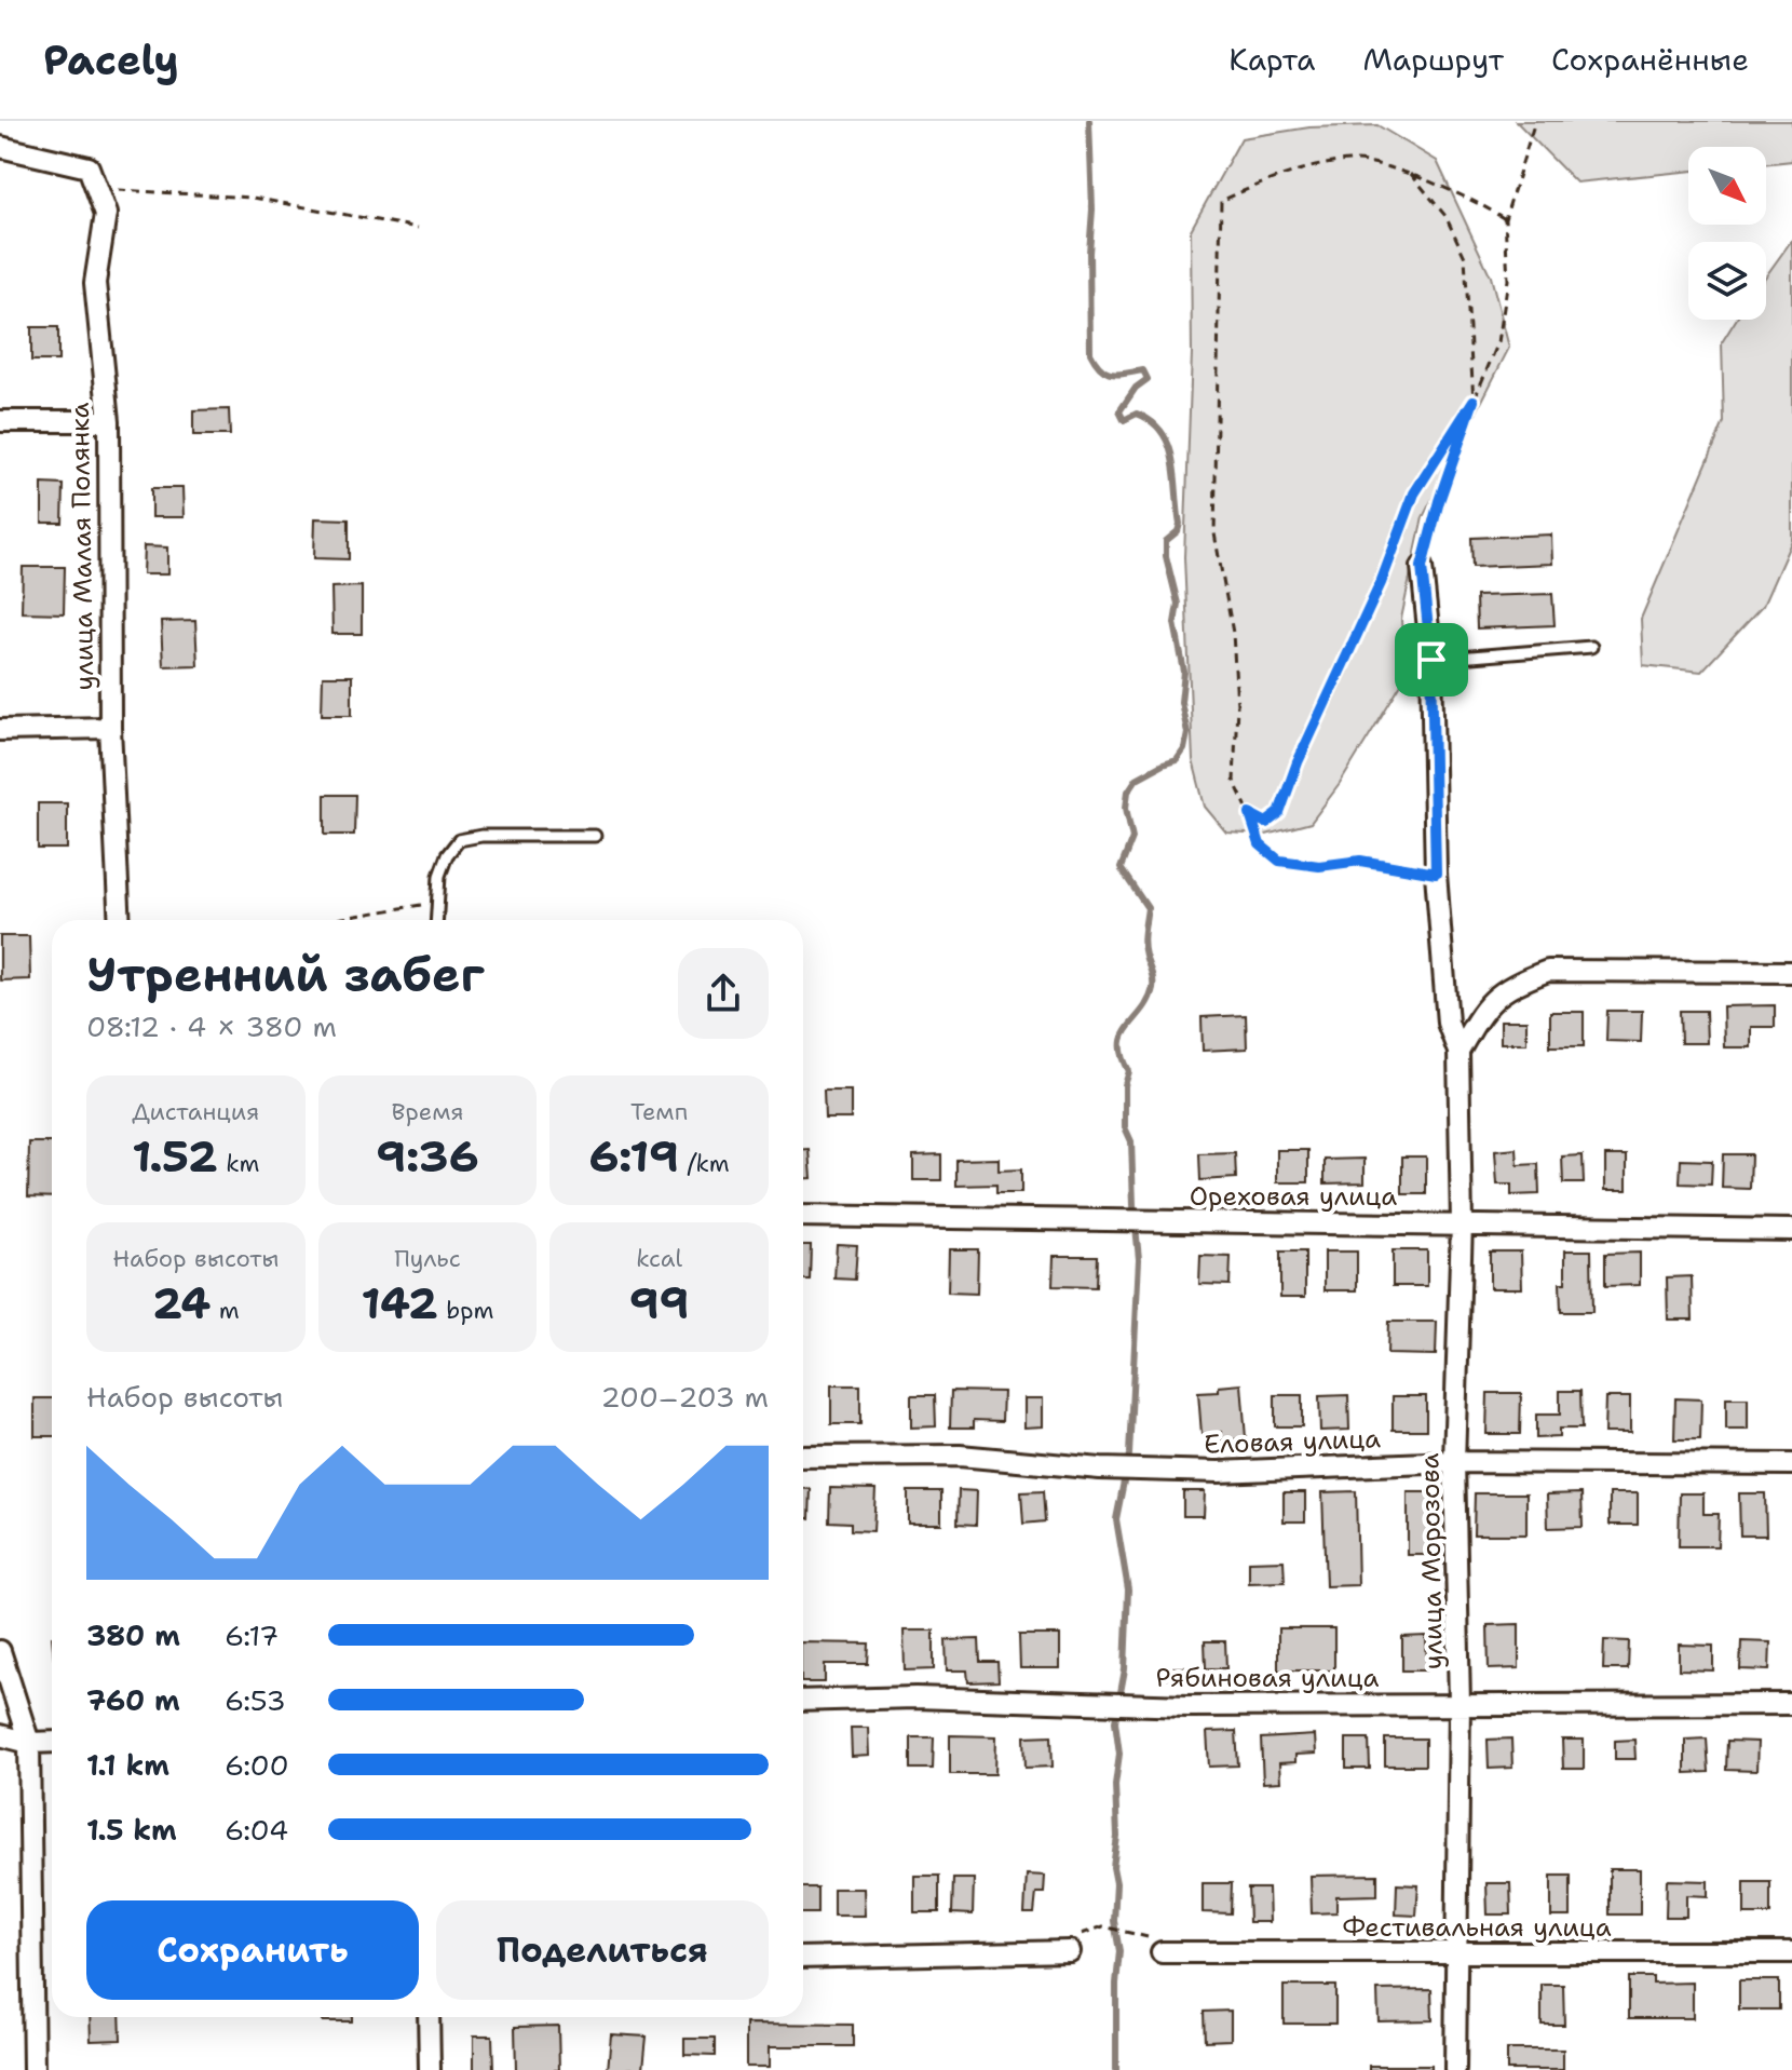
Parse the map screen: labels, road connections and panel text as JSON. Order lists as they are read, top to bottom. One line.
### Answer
{"streets":{"street":["улица Малая Полянка","Ореховая улица","Еловая улица","улица Морозова","Рябиновая улица","Фестивальная улица"]},"crossings":[["Ореховая улица","улица Морозова"],["Еловая улица","улица Морозова"],["улица Морозова","Рябиновая улица"],["улица Морозова","Фестивальная улица"]],"north":"bottom right","page":{"header":"Pacely","nav":["Карта","Маршрут","Сохранённые"],"heading":["Утренний забег","08:12 · 4 × 380 m"],"stats":[["Дистанция","1.52 km"],["Время","9:36"],["Темп","6:19 /km"],["Набор высоты","24 m"],["Пульс","142 bpm"],["kcal","99"]],"chart":["Набор высоты","200–203 m"],"list":[{"name":"380 m","note":"6:17"},{"name":"760 m","note":"6:53"},{"name":"1.1 km","note":"6:00"},{"name":"1.5 km","note":"6:04"}],"buttons":["Сохранить","Поделиться"]}}
